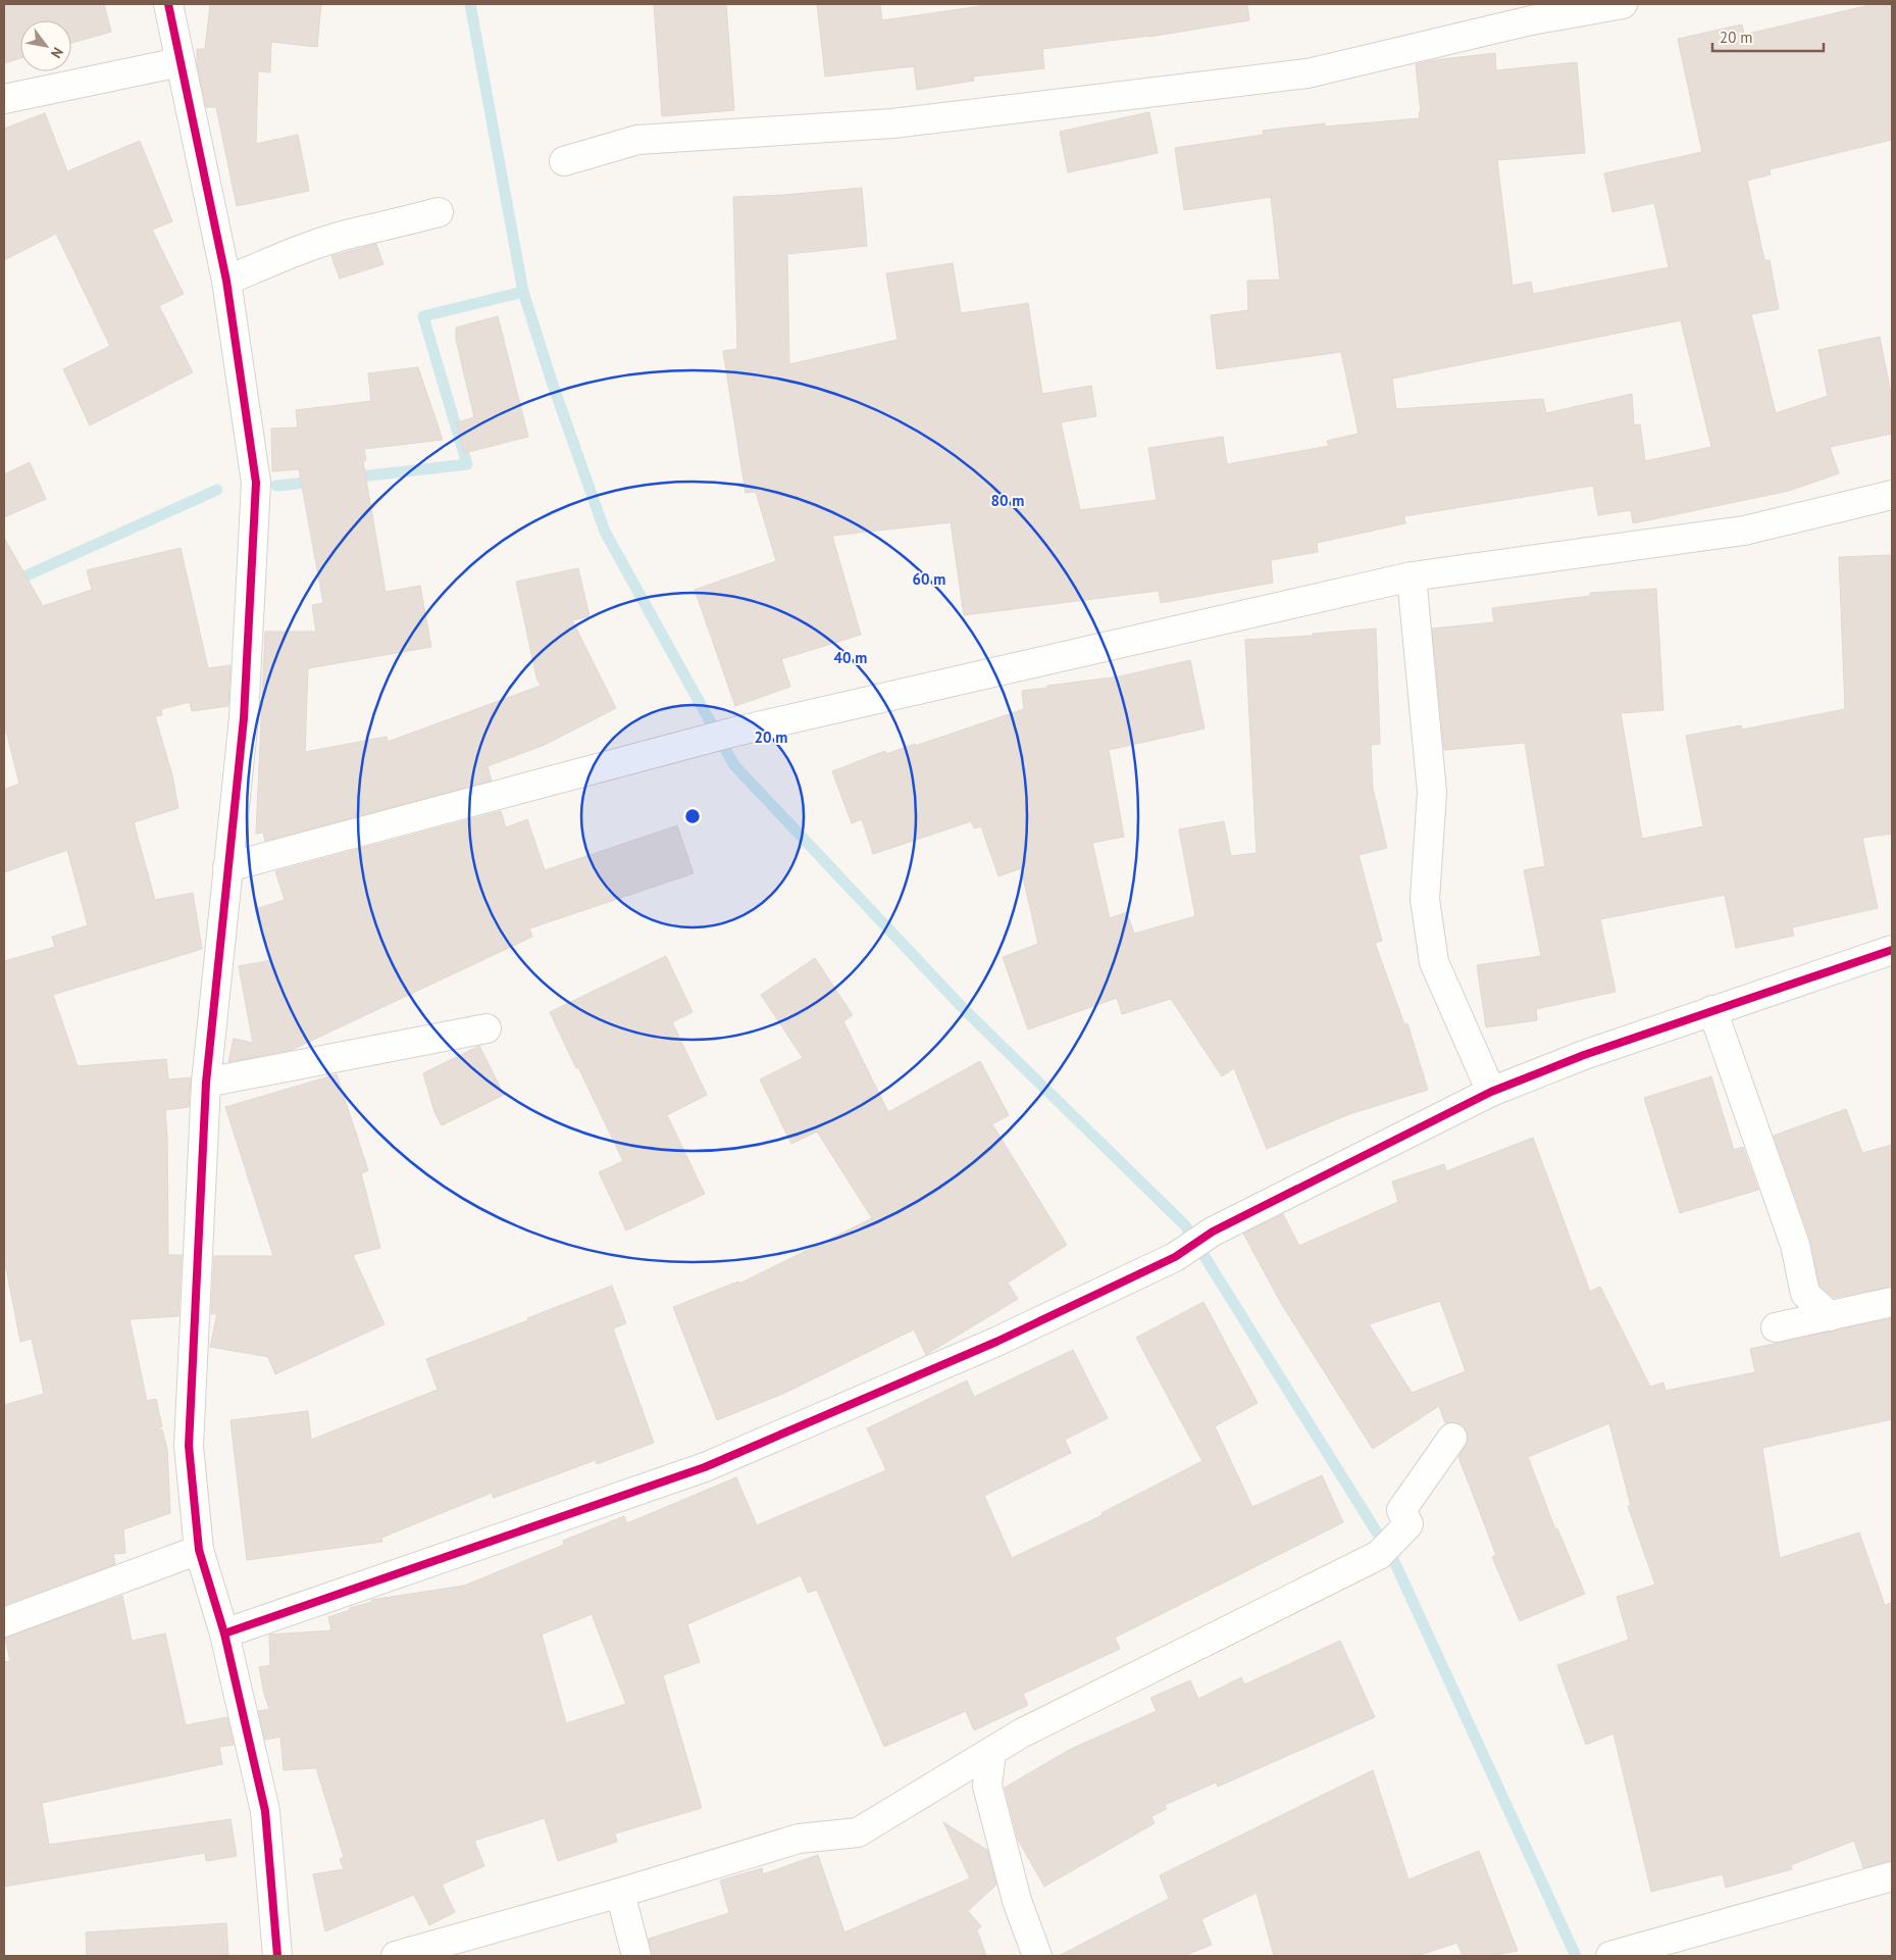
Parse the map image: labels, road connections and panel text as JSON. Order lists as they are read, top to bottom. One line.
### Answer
{"scale_bar":"20 m","north":"bottom right","rings":["80 m","60 m","40 m","20 m"]}
